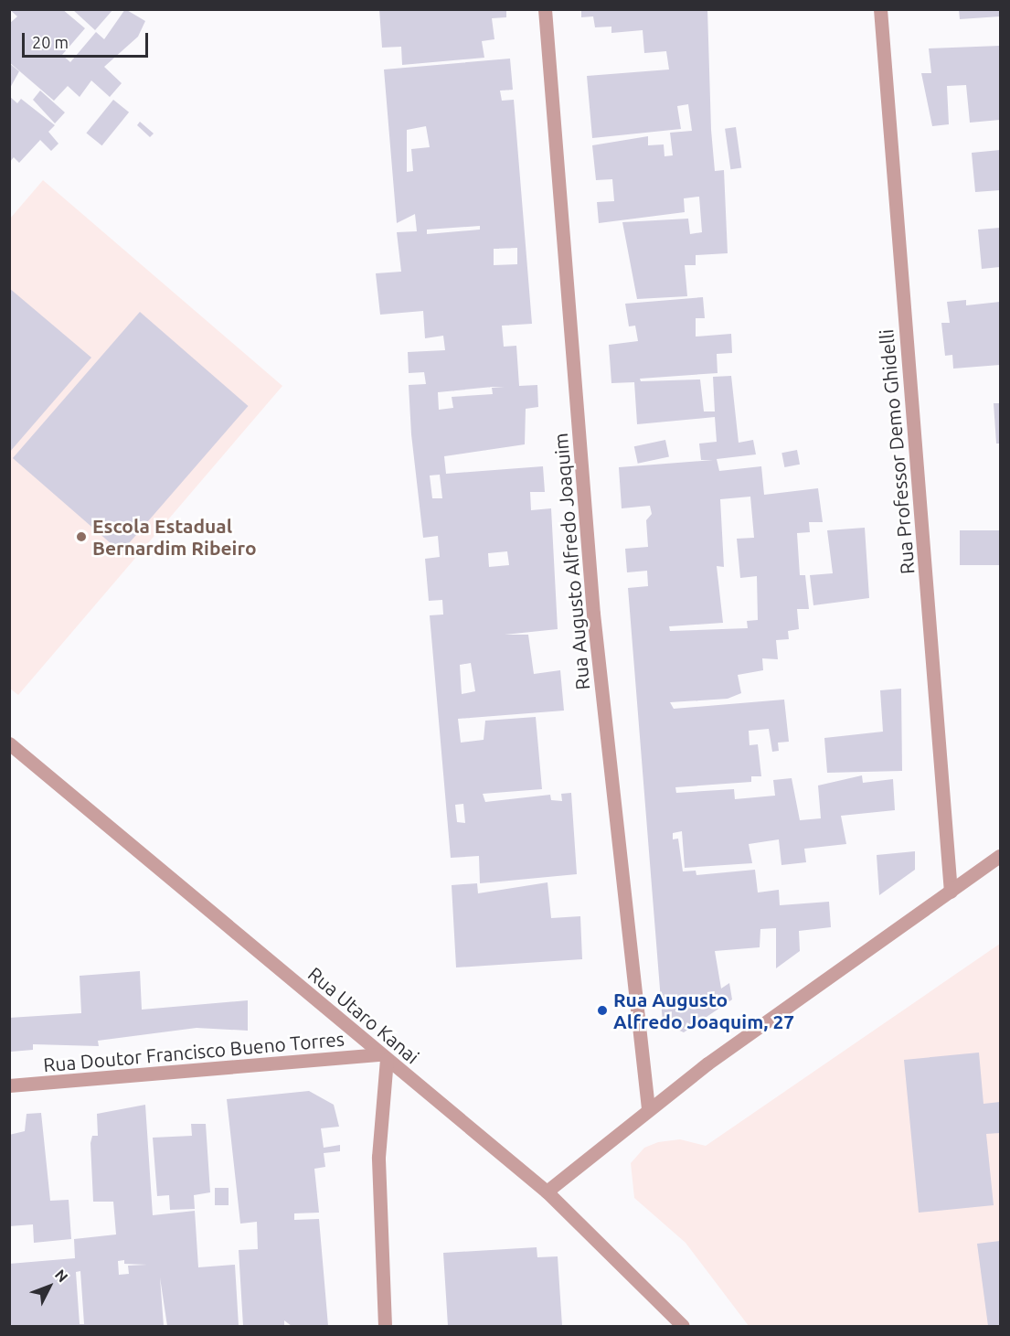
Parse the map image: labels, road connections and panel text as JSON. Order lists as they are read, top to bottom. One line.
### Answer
{"streets":{"street":["Rua Professor Demo Ghidelli","Rua Augusto Alfredo Joaquim","Rua Utaro Kanai","Rua Doutor Francisco Bueno Torres"]},"crossings":[["Rua Utaro Kanai","Rua Doutor Francisco Bueno Torres"]],"places":["Escola Estadual Bernardim Ribeiro","Rua Augusto Alfredo Joaquim, 27"],"scale_bar":"20 m","north":"top right"}
